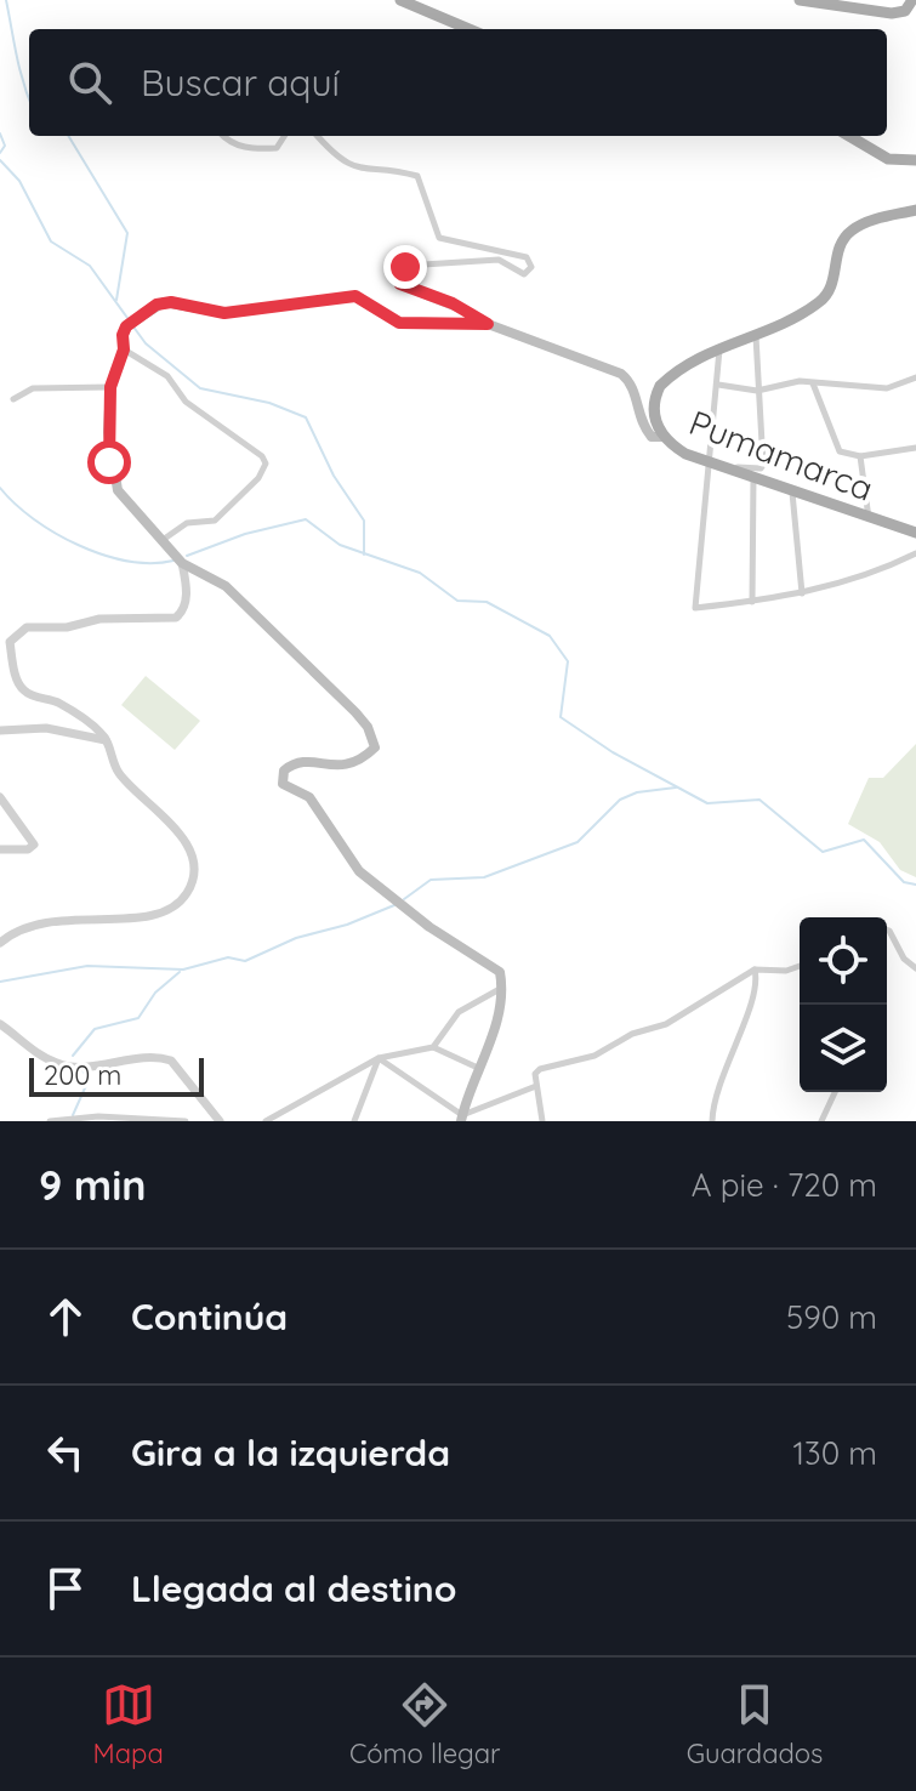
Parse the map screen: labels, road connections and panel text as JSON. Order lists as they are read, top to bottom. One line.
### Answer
{"streets":{"main road":["Pumamarca"]},"scale_bar":"200 m","page":{"search":"Buscar aquí","scale":"200 m","heading":["9 min","A pie · 720 m"],"list":[["Continúa","590 m"],["Gira a la izquierda","130 m"],"Llegada al destino"],"nav":["Mapa","Cómo llegar","Guardados"]}}
